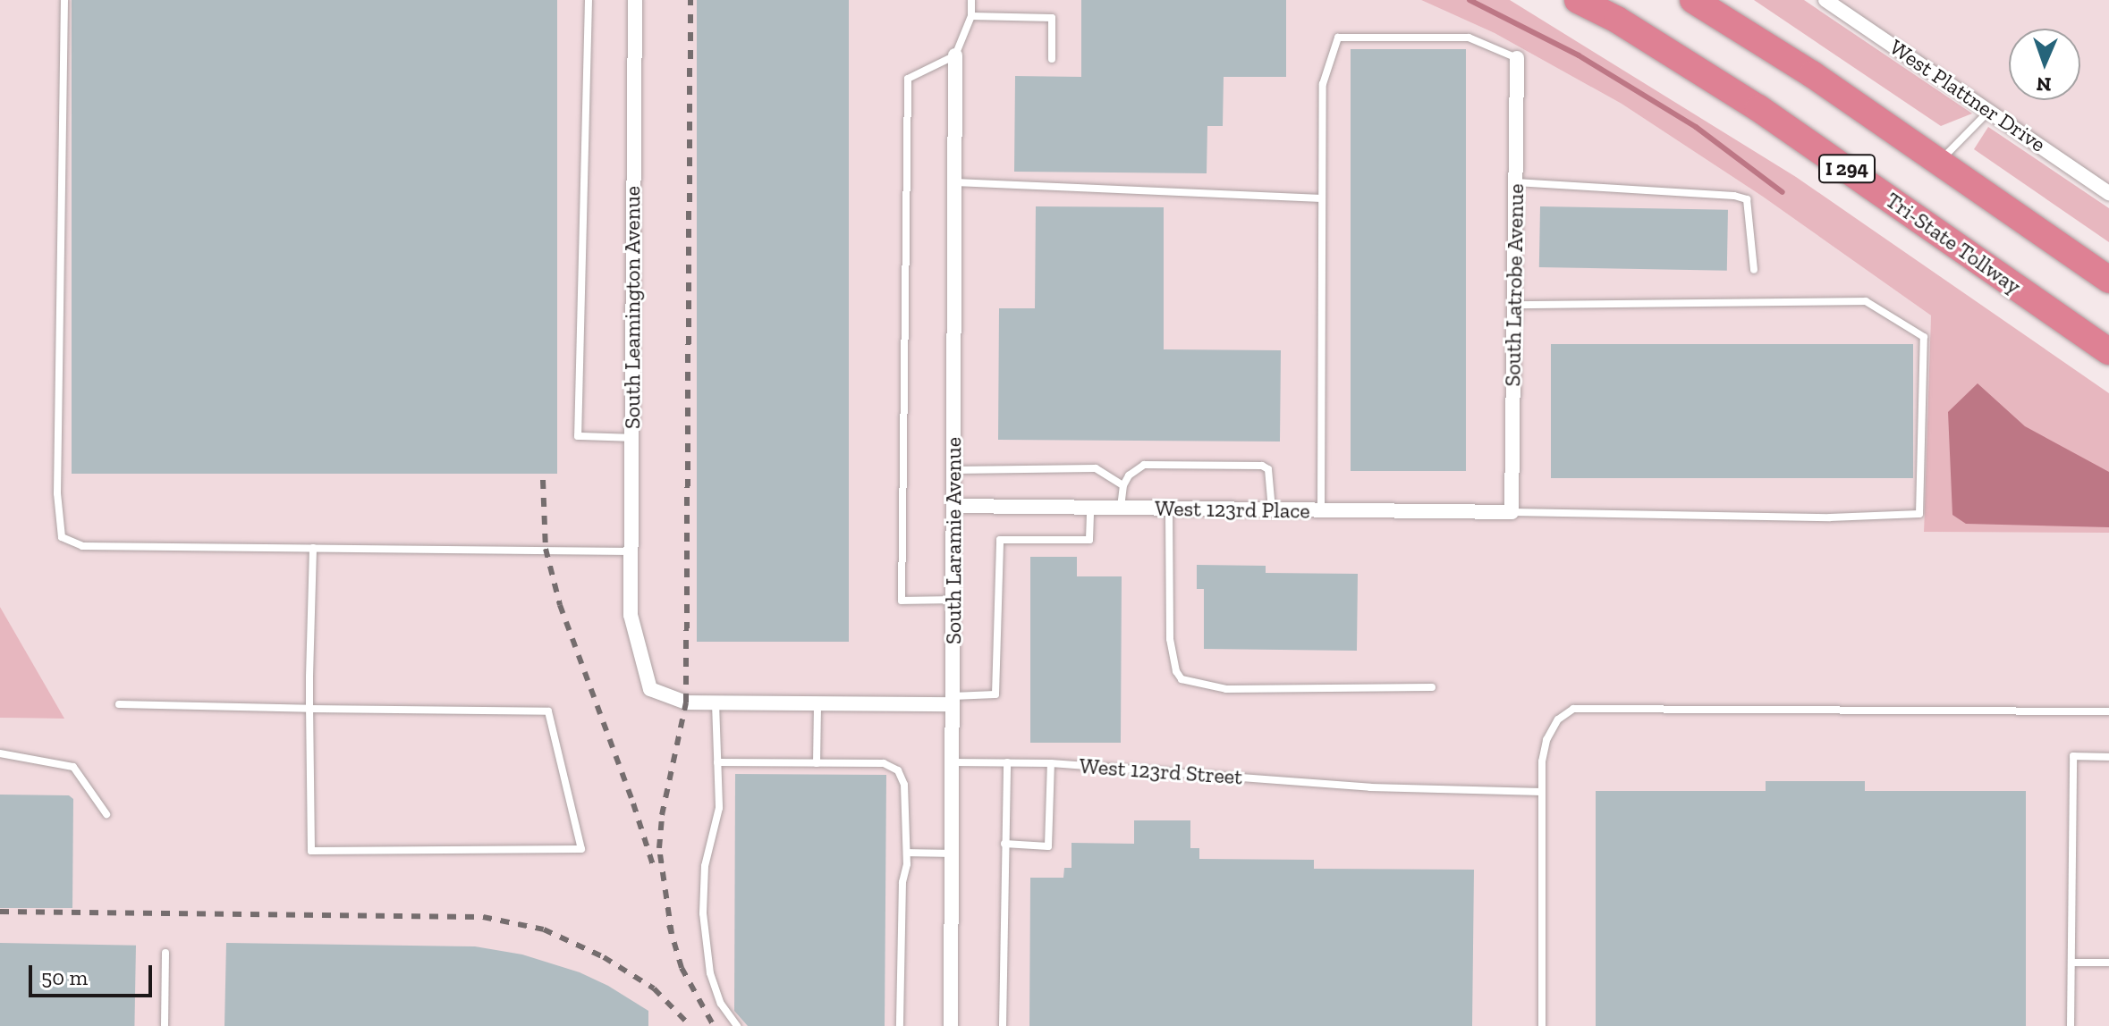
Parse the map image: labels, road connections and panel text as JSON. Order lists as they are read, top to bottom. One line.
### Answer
{"streets":{"highway":["I 294","Tri-State Tollway"],"street":["West Plattner Drive","South Latrobe Avenue","South Leamington Avenue","West 123rd Place","South Laramie Avenue"],"lane":["West 123rd Street"]},"crossings":[["South Latrobe Avenue","West 123rd Place"],["West 123rd Place","South Laramie Avenue"],["South Laramie Avenue","West 123rd Street"]],"scale_bar":"50 m","north":"bottom"}
